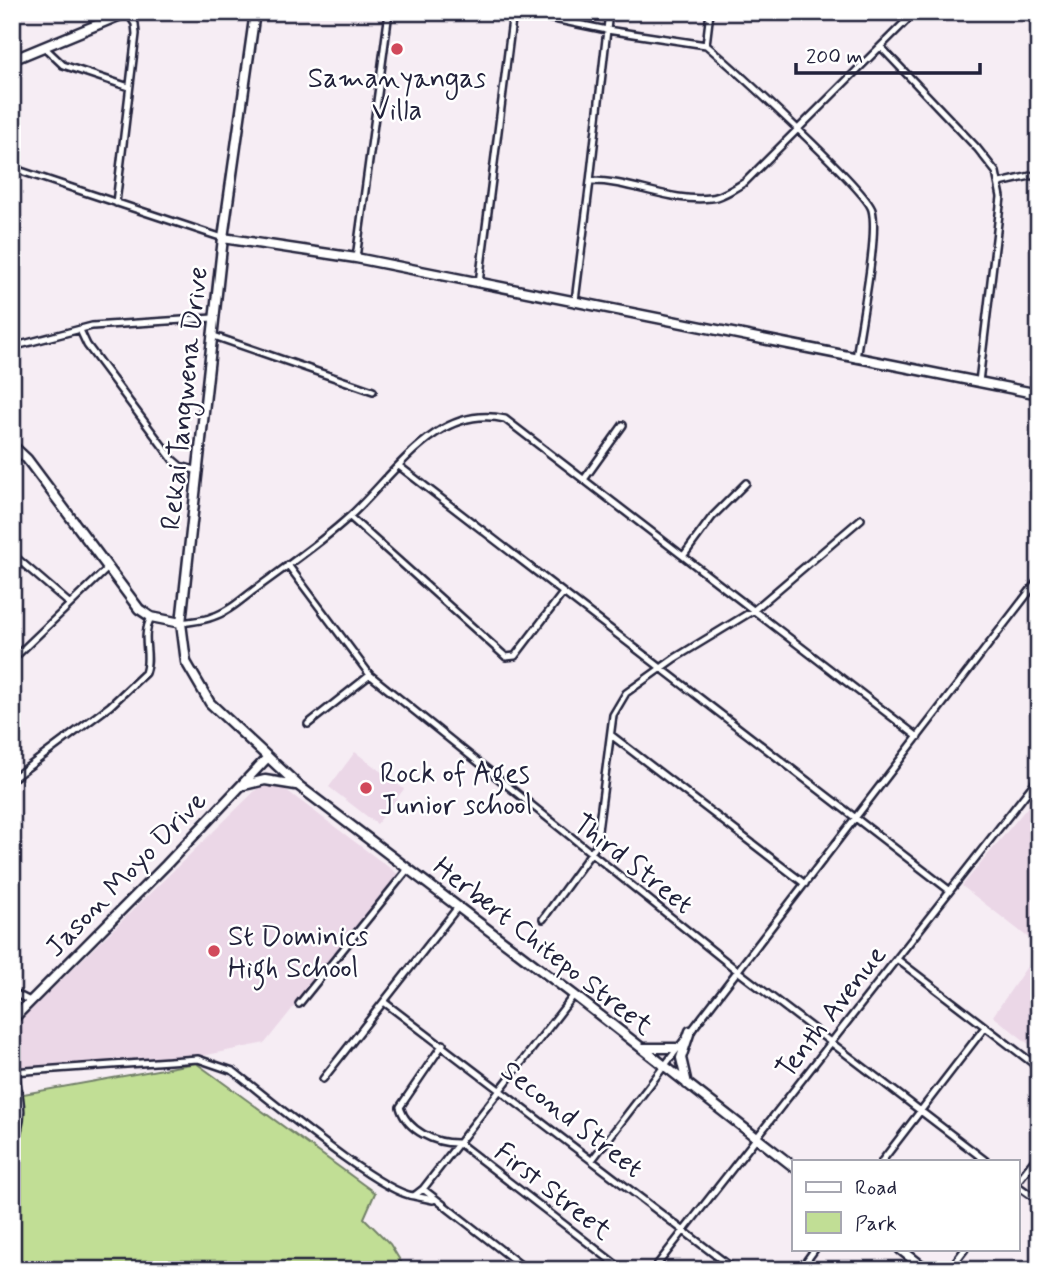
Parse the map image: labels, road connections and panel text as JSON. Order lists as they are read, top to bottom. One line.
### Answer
{"streets":{"main road":["Rekai Tangwena Drive","Jason Moyo Drive","Herbert Chitepo Street"],"street":["Third Street","Tenth Avenue","Second Street","First Street"]},"crossings":[["Rekai Tangwena Drive","Jason Moyo Drive"],["Rekai Tangwena Drive","Herbert Chitepo Street"],["Third Street","Tenth Avenue"],["Jason Moyo Drive","Herbert Chitepo Street"],["Herbert Chitepo Street","Tenth Avenue"],["Tenth Avenue","Second Street"]],"places":["Samanyangas Villa","Rock of Ages Junior school","St Dominics High School"],"legend":["Road","Park"],"scale_bar":"200 m"}
